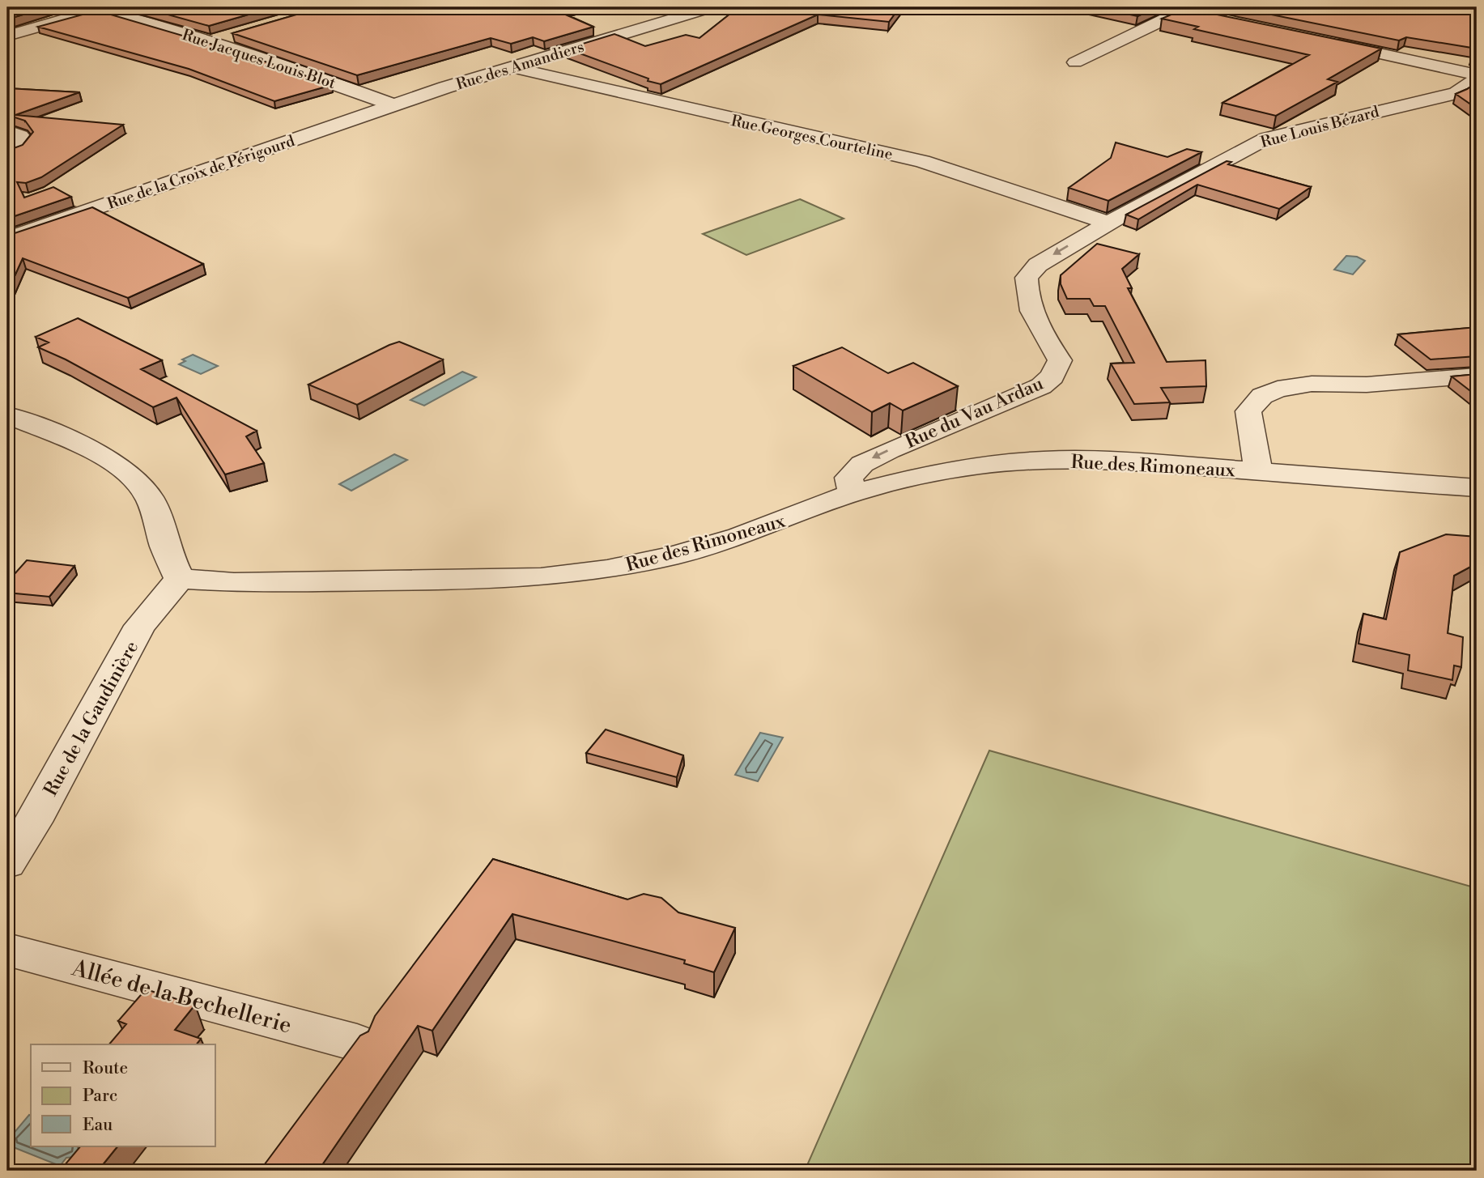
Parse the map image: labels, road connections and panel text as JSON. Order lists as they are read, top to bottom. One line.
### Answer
{"streets":{"street":["Rue Jacques Louis Blot","Rue des Amandiers","Rue Louis Bézard","Rue Georges Courteline","Rue de la Croix de Périgourd","Rue du Vau Ardau","Rue des Rimoneaux","Rue de la Gaudinière","Allée de la Bechellerie"]},"crossings":[["Rue Jacques Louis Blot","Rue des Amandiers"],["Rue Jacques Louis Blot","Rue de la Croix de Périgourd"],["Rue des Amandiers","Rue Georges Courteline"],["Rue des Amandiers","Rue de la Croix de Périgourd"],["Rue Louis Bézard","Rue Georges Courteline"],["Rue Louis Bézard","Rue du Vau Ardau"],["Rue Georges Courteline","Rue du Vau Ardau"],["Rue du Vau Ardau","Rue des Rimoneaux"],["Rue des Rimoneaux","Rue de la Gaudinière"]],"one_way":["Rue du Vau Ardau"],"legend":["Route","Parc","Eau"]}
